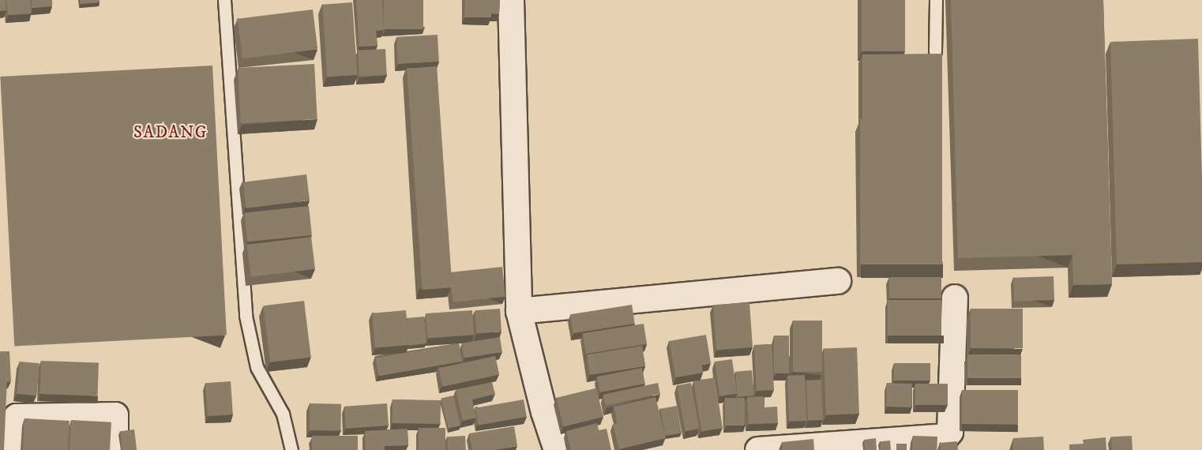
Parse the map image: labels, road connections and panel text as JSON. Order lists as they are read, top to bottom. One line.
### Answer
{"districts":["SADANG"]}
